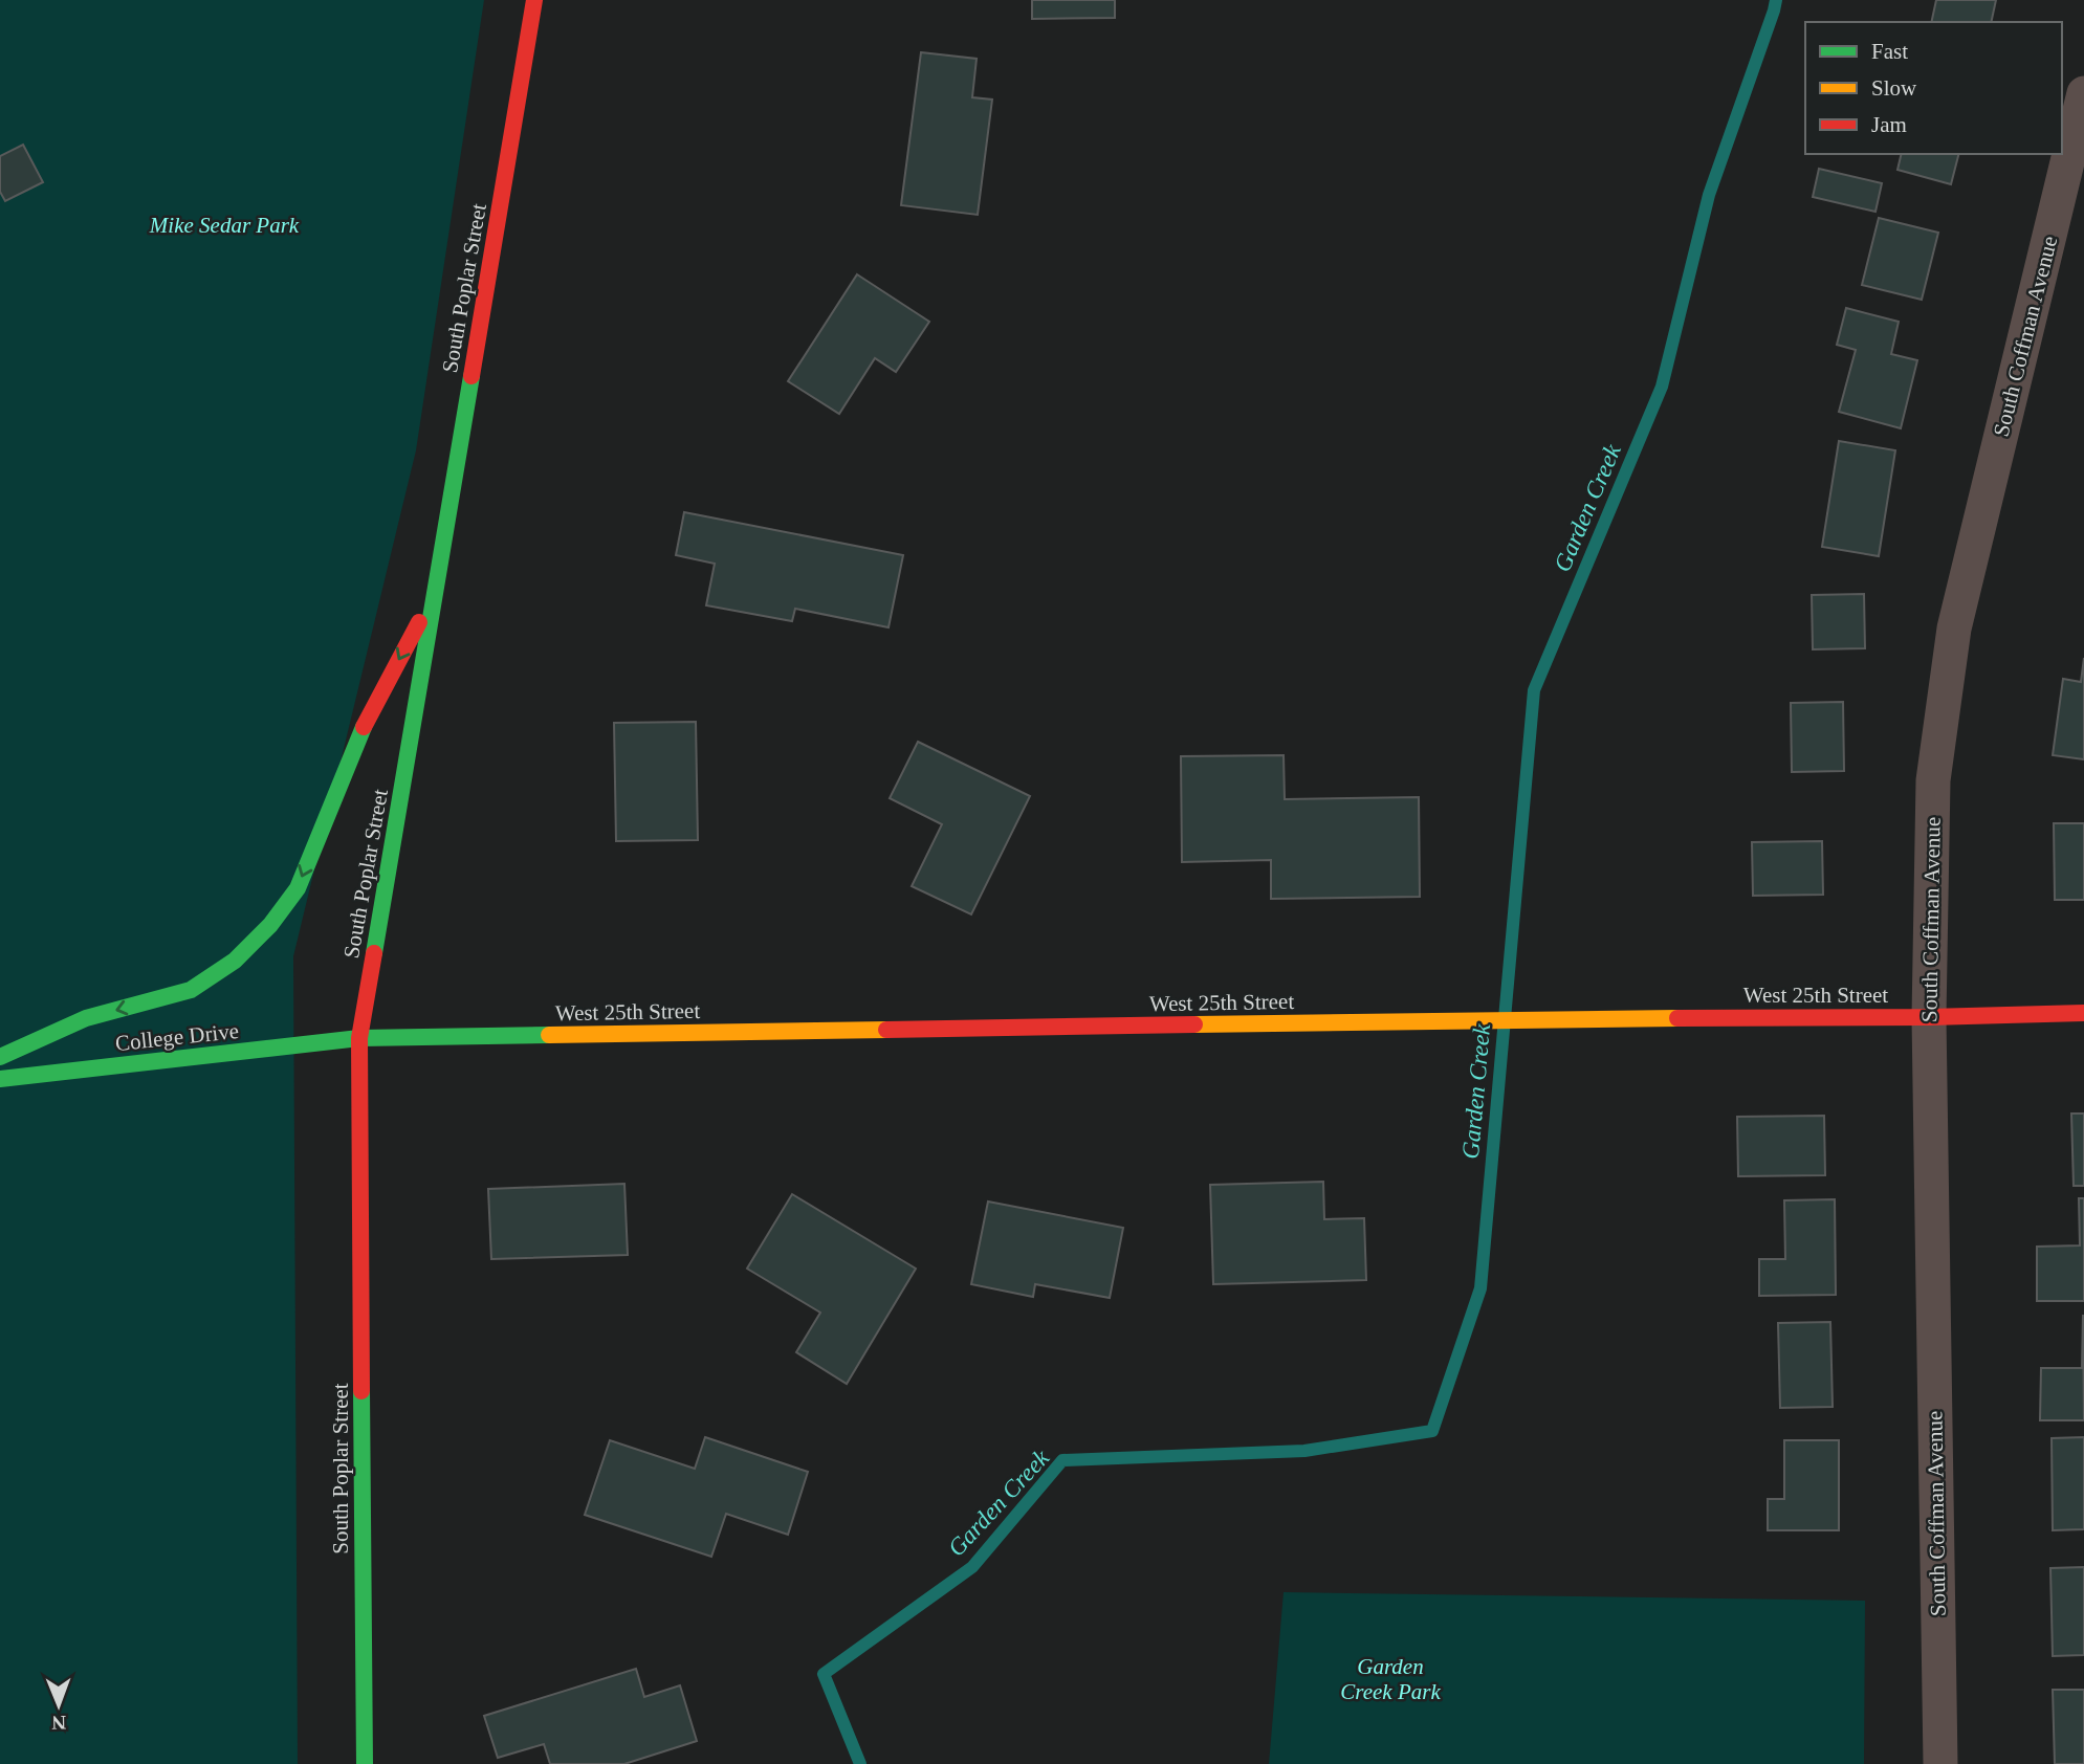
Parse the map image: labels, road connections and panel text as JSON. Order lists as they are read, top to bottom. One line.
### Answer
{"streets":{"street":["South Poplar Street","South Coffman Avenue","West 25th Street","College Drive"]},"crossings":[["South Poplar Street","West 25th Street"],["South Poplar Street","College Drive"],["South Coffman Avenue","West 25th Street"],["West 25th Street","College Drive"]],"water":["Garden Creek"],"parks":["Mike Sedar Park","Garden Creek Park"],"legend":["Fast","Slow","Jam"],"north":"bottom"}
